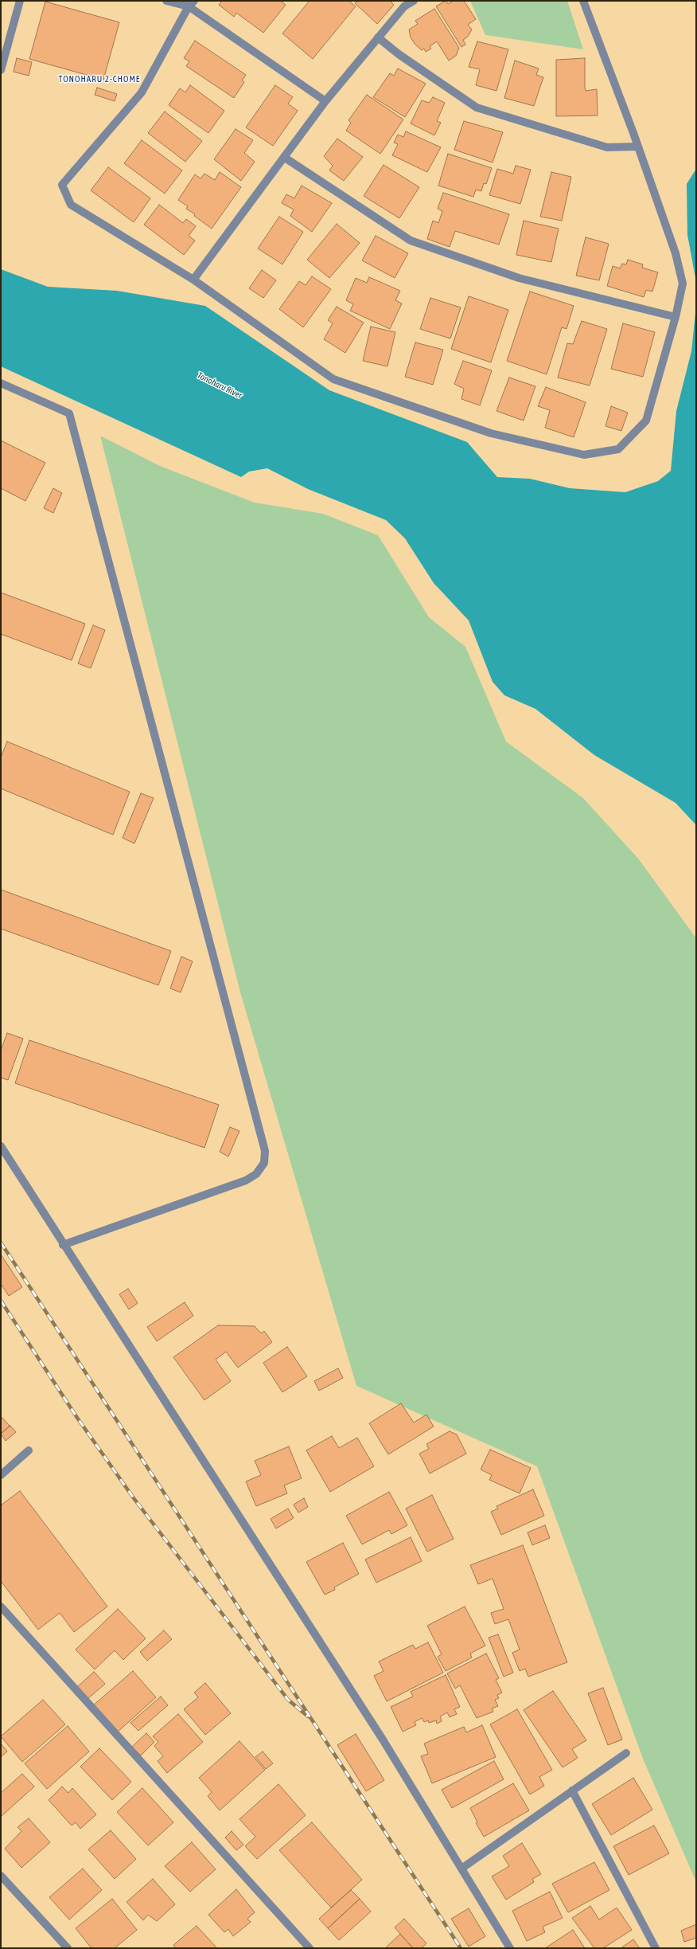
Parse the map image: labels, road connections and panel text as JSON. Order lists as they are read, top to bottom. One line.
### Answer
{"districts":["TONOHARU 2-CHOME"],"water":["Tonoharu River"]}
